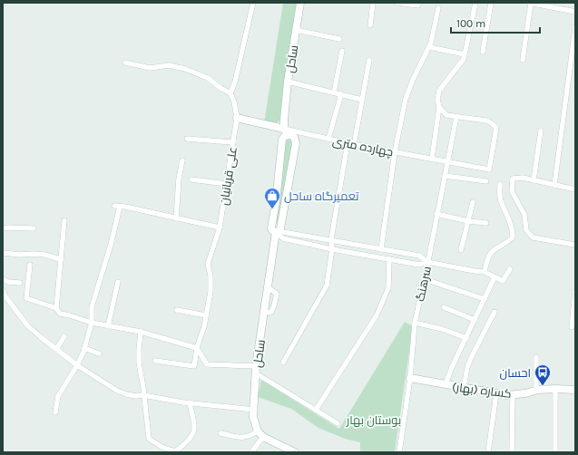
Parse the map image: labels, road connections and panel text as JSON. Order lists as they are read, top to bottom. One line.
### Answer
{"streets":{"street":["ساحل","چهارده متری","علی قربانیان","سرهنگ","کساره (بهار)"]},"crossings":[["ساحل","چهارده متری"],["چهارده متری","علی قربانیان"],["چهارده متری","سرهنگ"],["سرهنگ","کساره (بهار)"]],"parks":["بوستان بهار"],"places":{"shop":["تعمیرگاه ساحل"],"bus stop":["احسان"]},"scale_bar":"100 m"}
